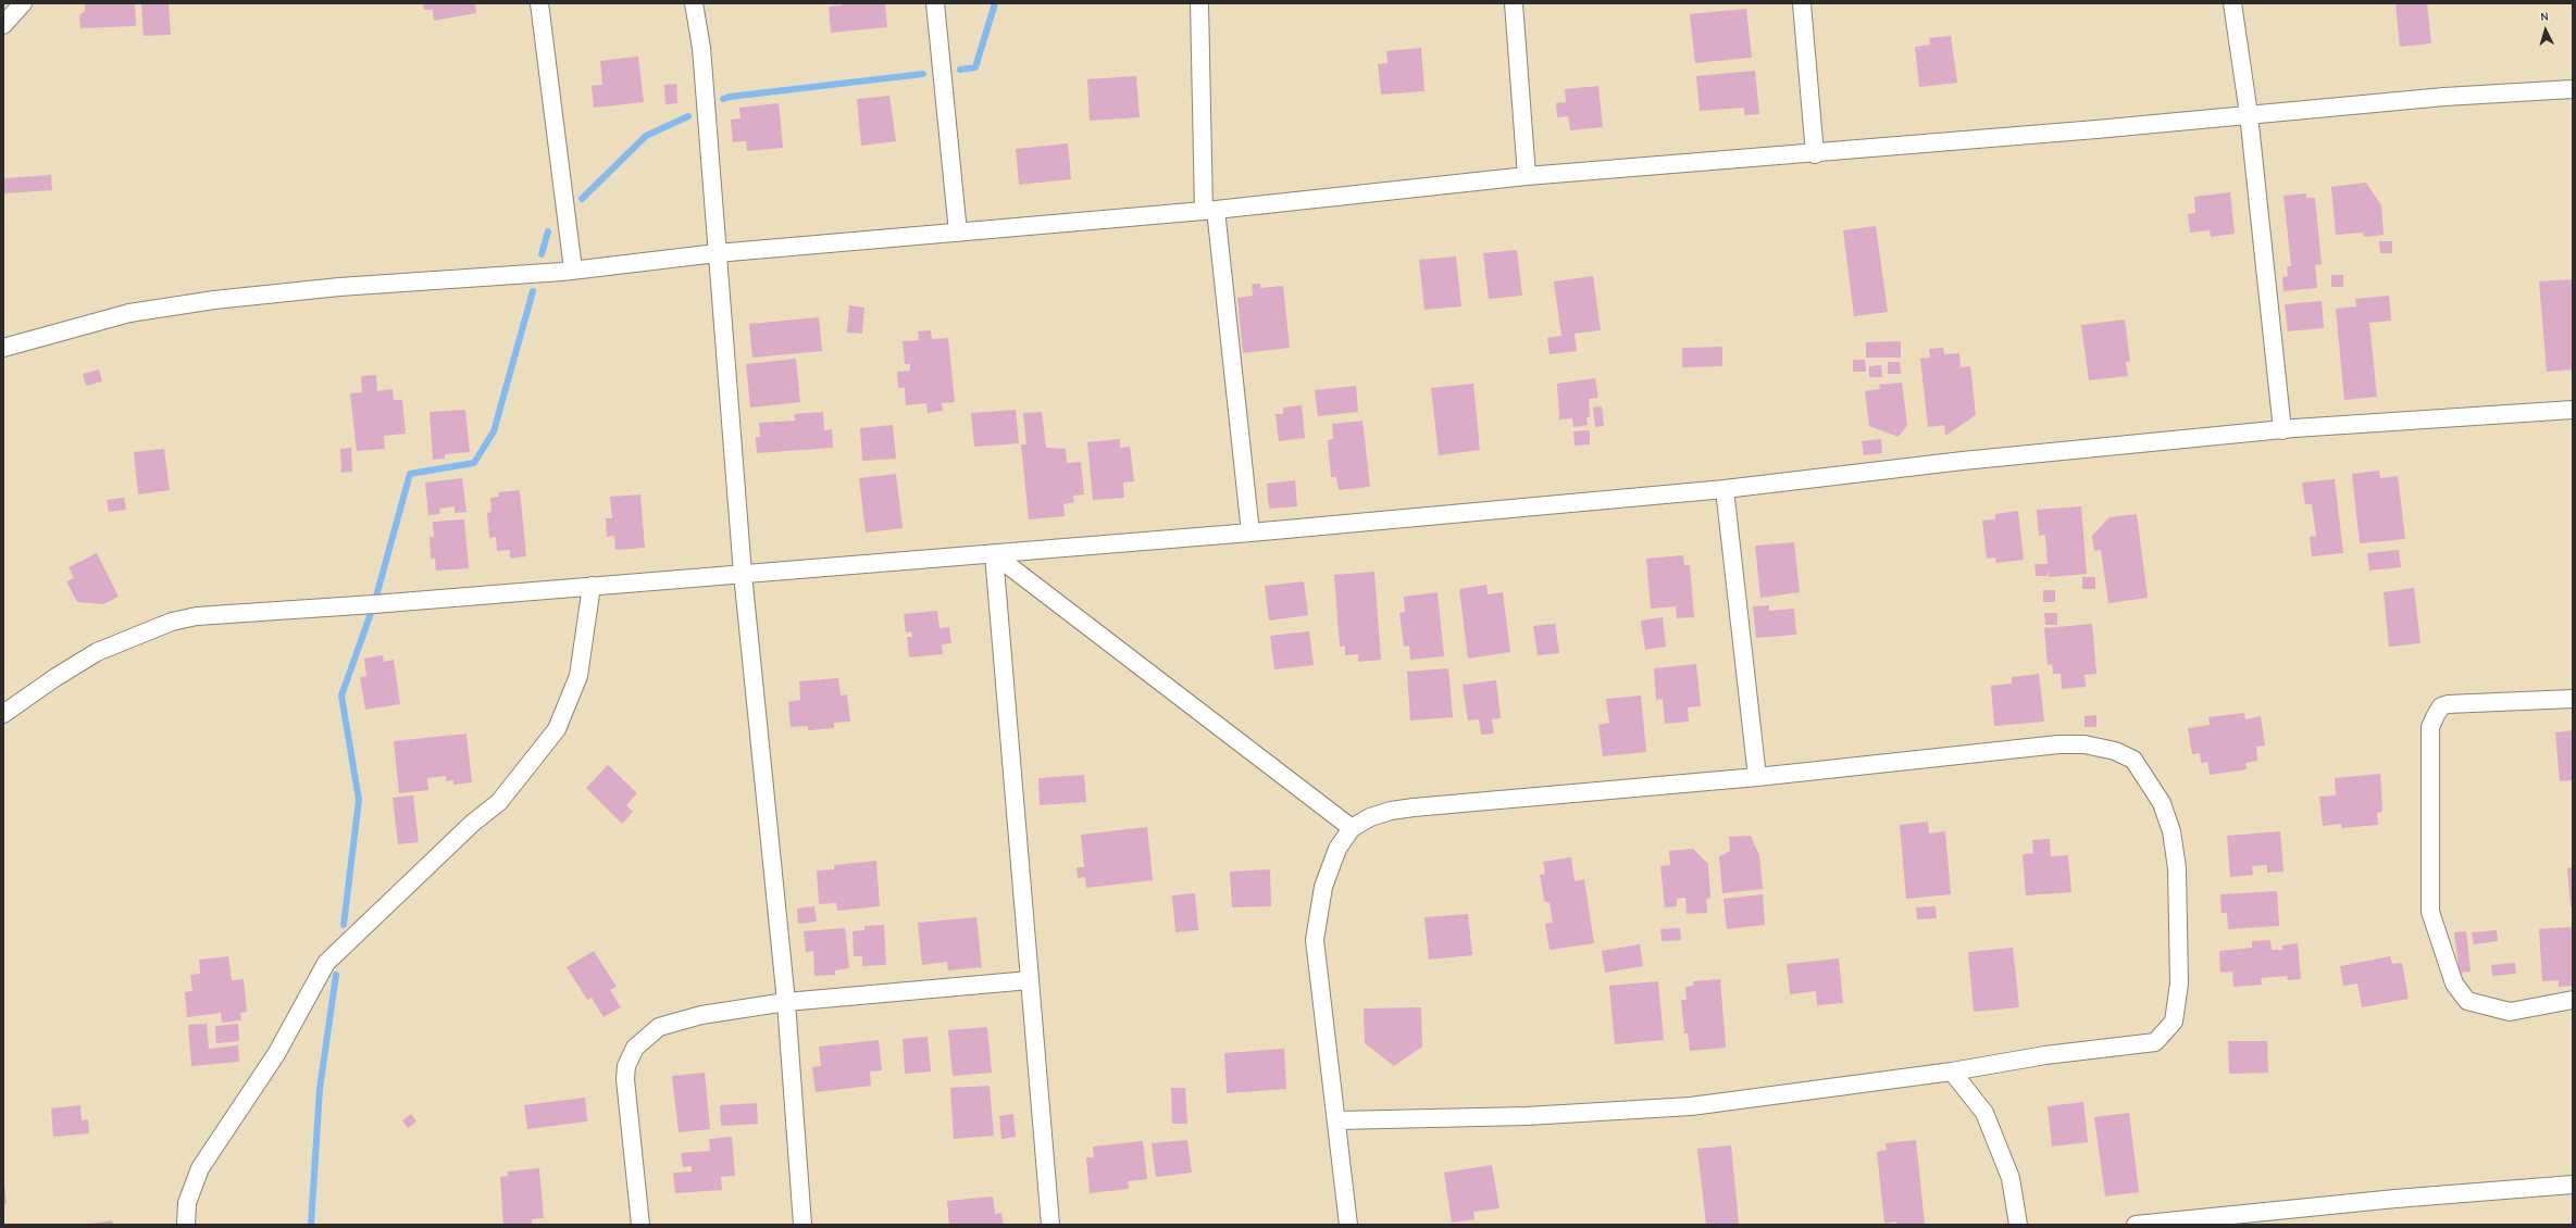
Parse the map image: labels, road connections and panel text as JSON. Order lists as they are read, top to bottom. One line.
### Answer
{"north":"top"}
